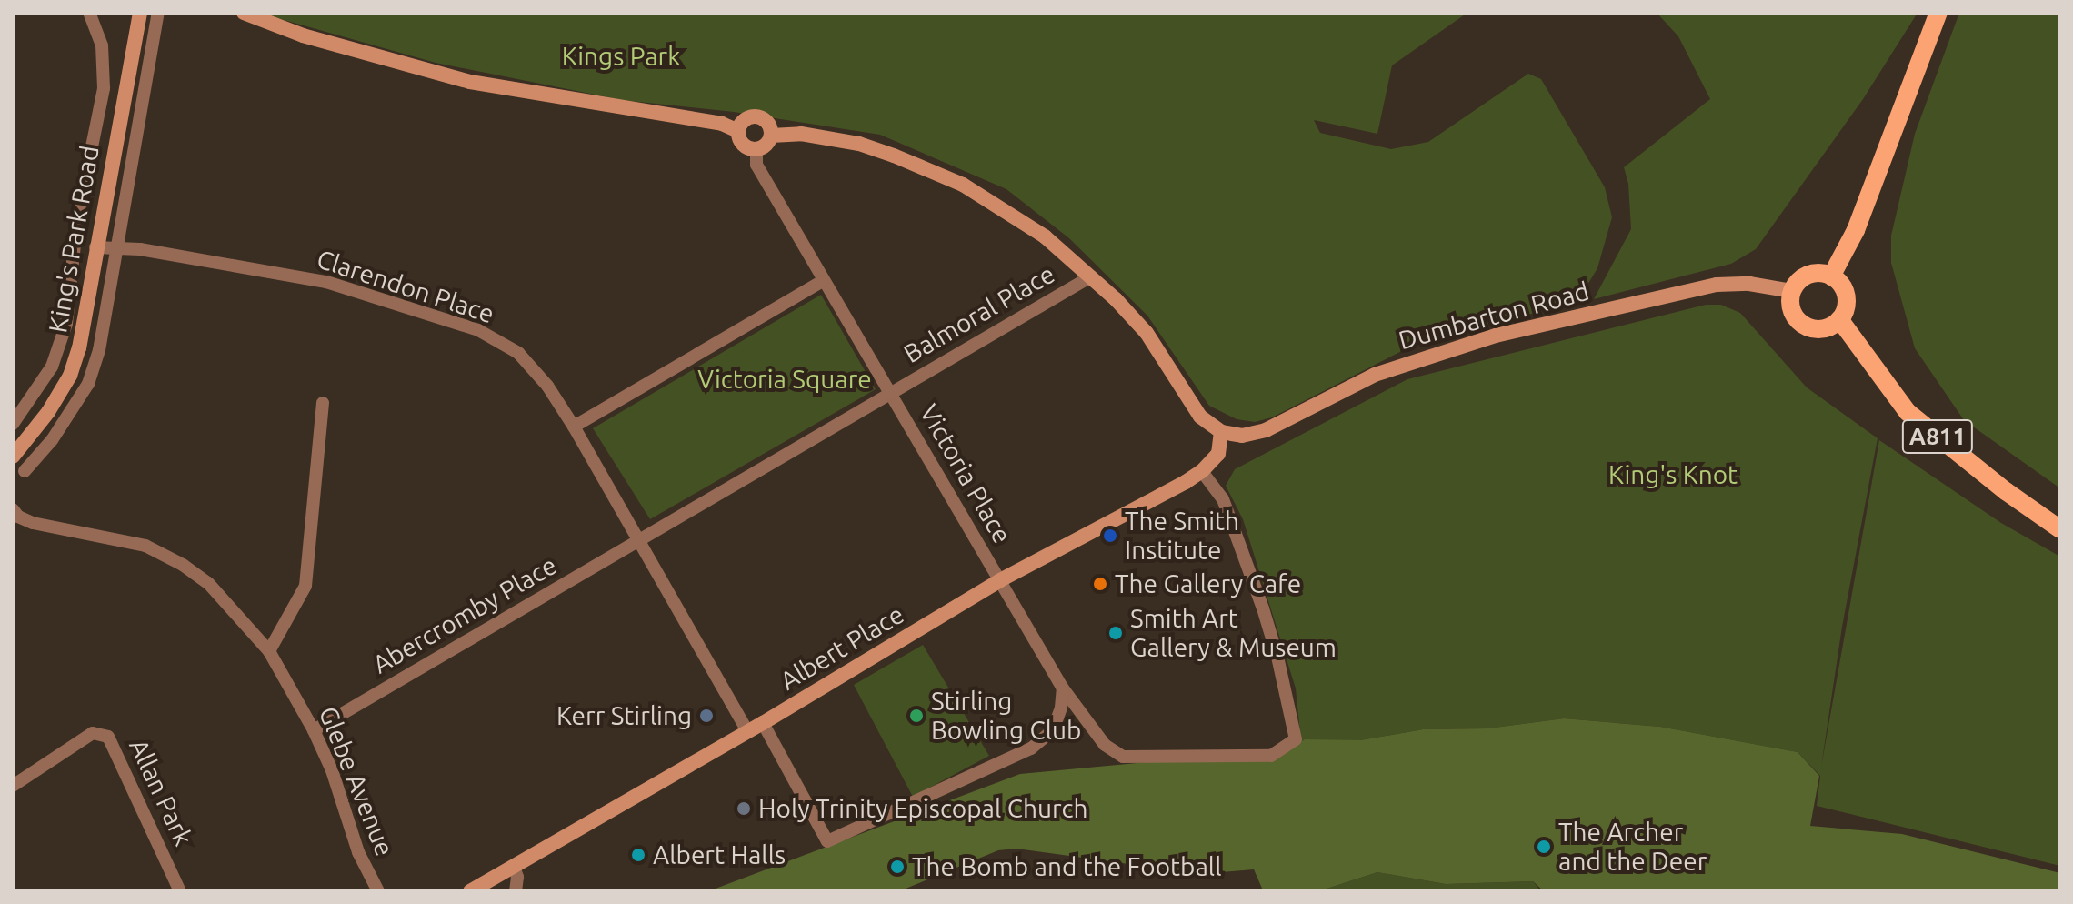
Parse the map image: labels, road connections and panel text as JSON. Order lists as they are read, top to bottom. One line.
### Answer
{"streets":{"main road":["King's Park Road","Dumbarton Road","A811","Albert Place"],"street":["Clarendon Place","Balmoral Place","Victoria Place","Abercromby Place","Glebe Avenue","Allan Park"]},"crossings":[["King's Park Road","Clarendon Place"],["Clarendon Place","Abercromby Place"],["Clarendon Place","Albert Place"],["Balmoral Place","Victoria Place"],["Dumbarton Road","A811"],["Victoria Place","Albert Place"],["Abercromby Place","Glebe Avenue"]],"parks":["Kings Park","Victoria Square","King's Knot"],"places":["The Smith Institute","The Gallery Cafe","Smith Art Gallery & Museum","Kerr Stirling","Stirling Bowling Club","Holy Trinity Episcopal Church","The Archer and the Deer","Albert Halls","The Bomb and the Football"]}
